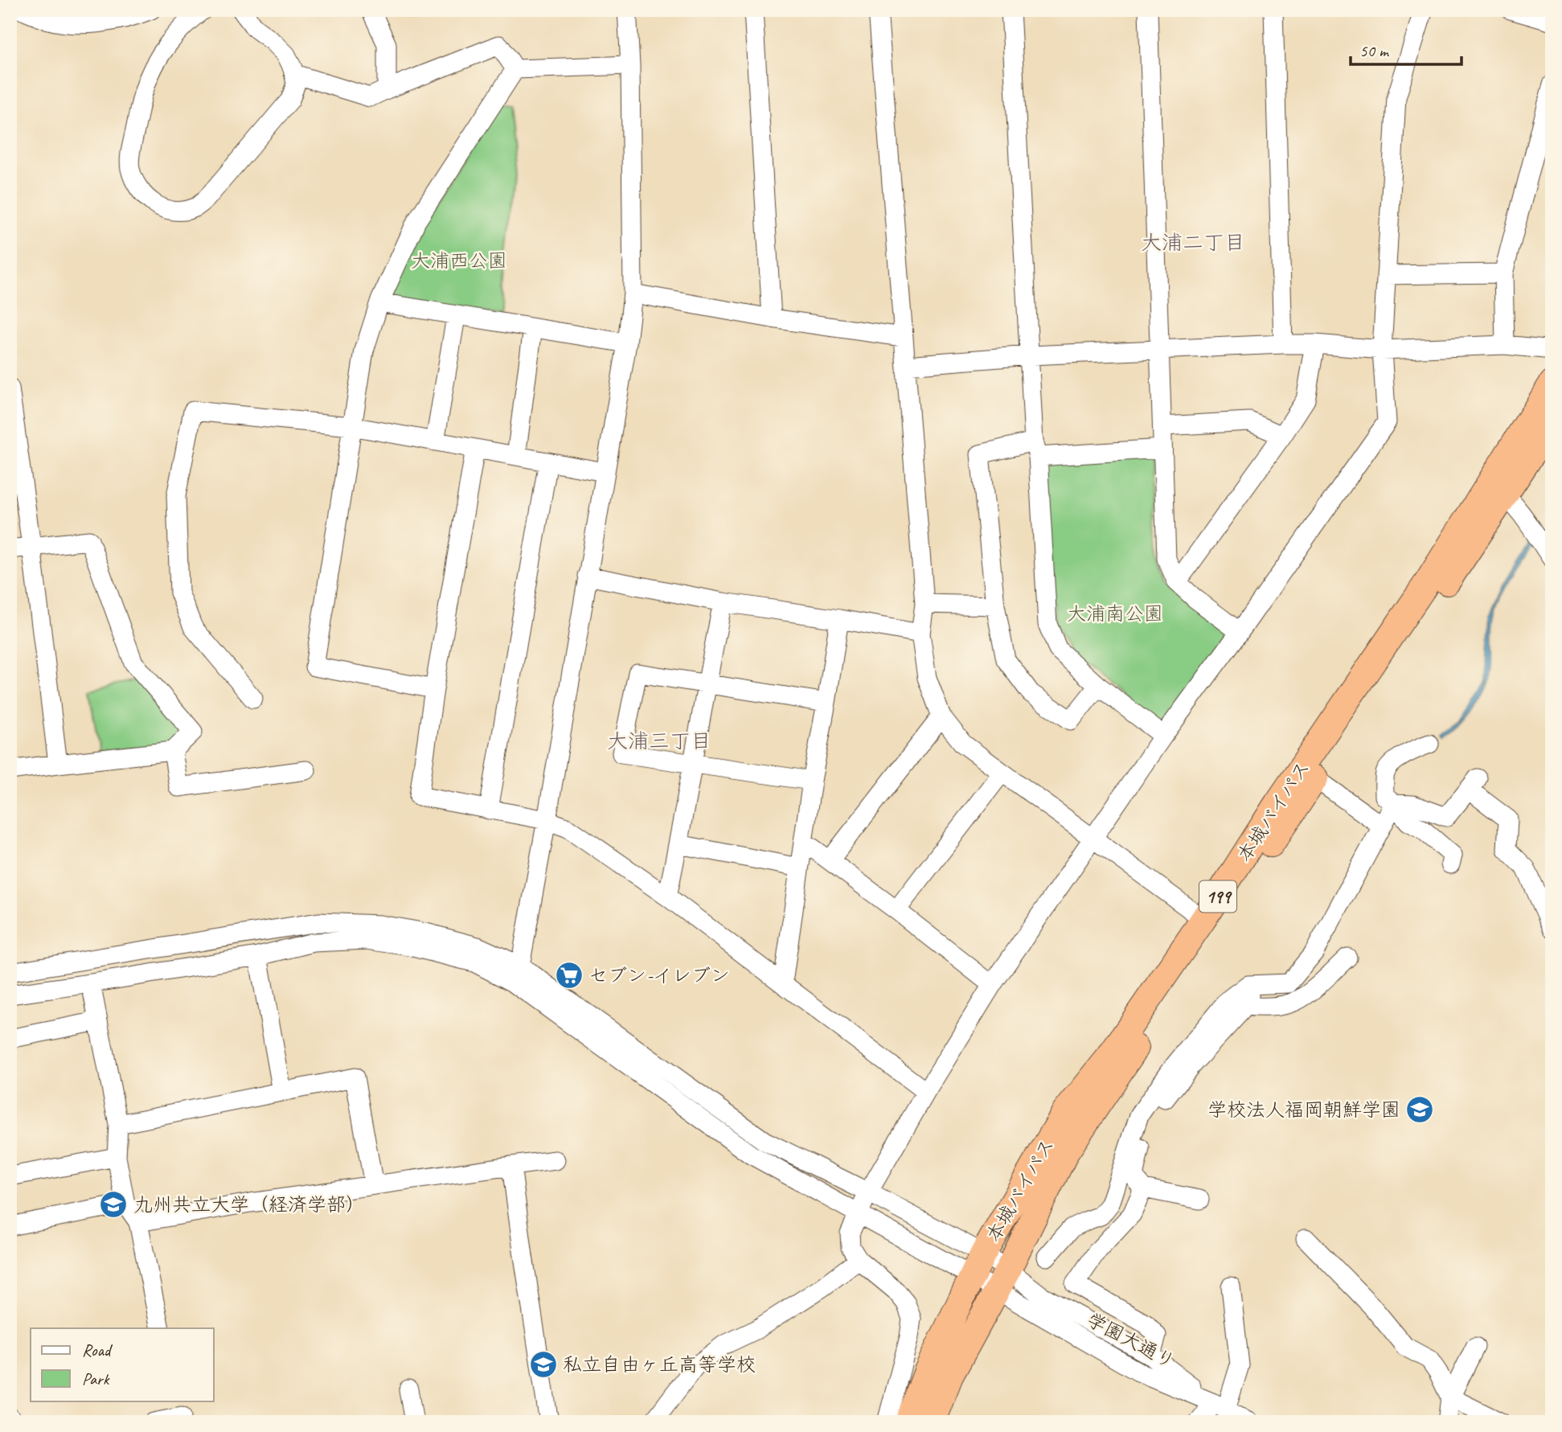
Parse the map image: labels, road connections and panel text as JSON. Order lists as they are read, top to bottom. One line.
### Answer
{"streets":{"highway":["本城バイパス","199"],"street":["学園大通り"]},"crossings":[["本城バイパス","学園大通り"]],"districts":["大浦二丁目","大浦三丁目"],"parks":["大浦西公園","大浦南公園"],"places":{"supermarket":["セブン-イレブン"],"school or university":["学校法人福岡朝鮮学園","九州共立大学（経済学部）","私立自由ヶ丘高等学校"]},"legend":["Road","Park"],"scale_bar":"50 m"}
